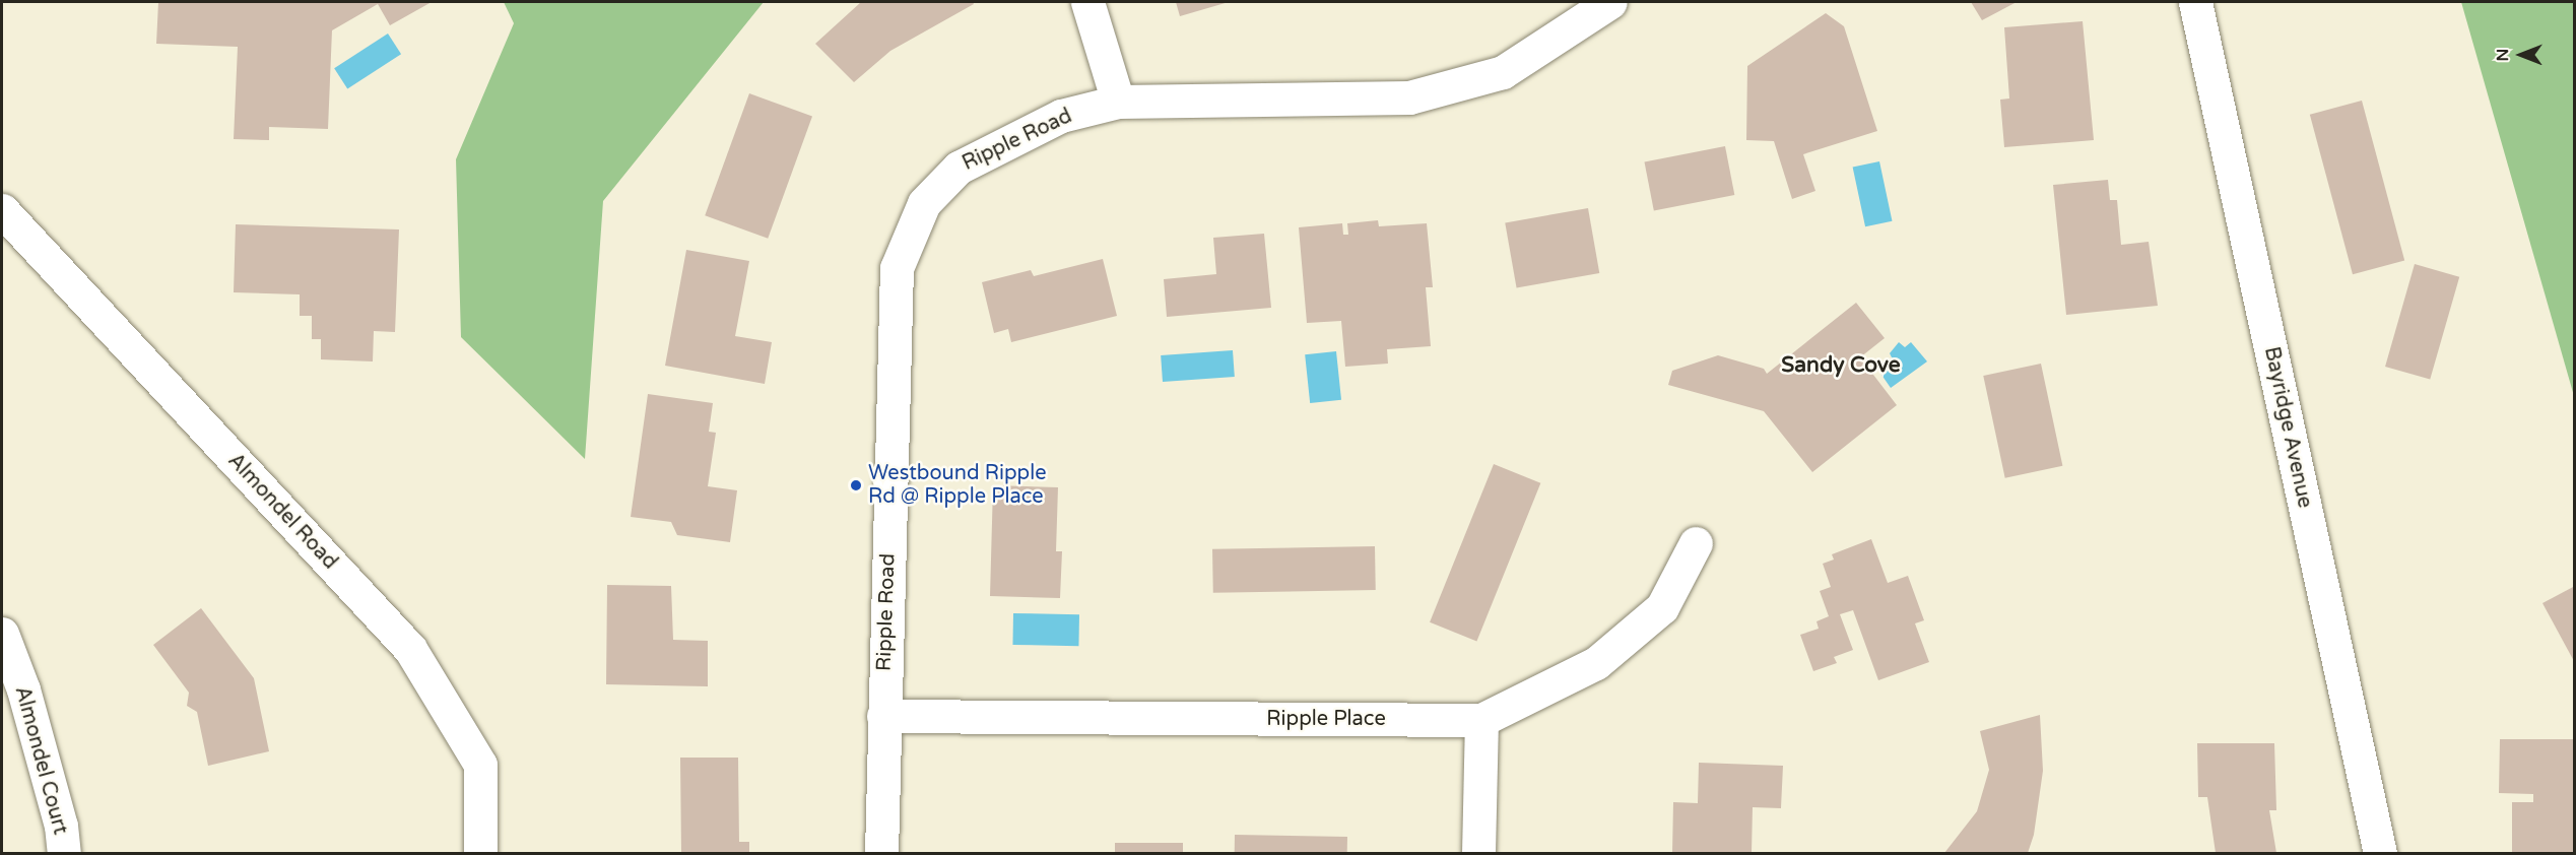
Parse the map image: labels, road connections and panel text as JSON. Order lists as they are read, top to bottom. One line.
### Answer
{"streets":{"street":["Ripple Road","Bayridge Avenue","Almondel Road","Ripple Place","Almondel Court"]},"crossings":[["Ripple Road","Ripple Place"]],"districts":["Sandy Cove"],"places":["Westbound Ripple Rd @ Ripple Place"],"north":"left"}
